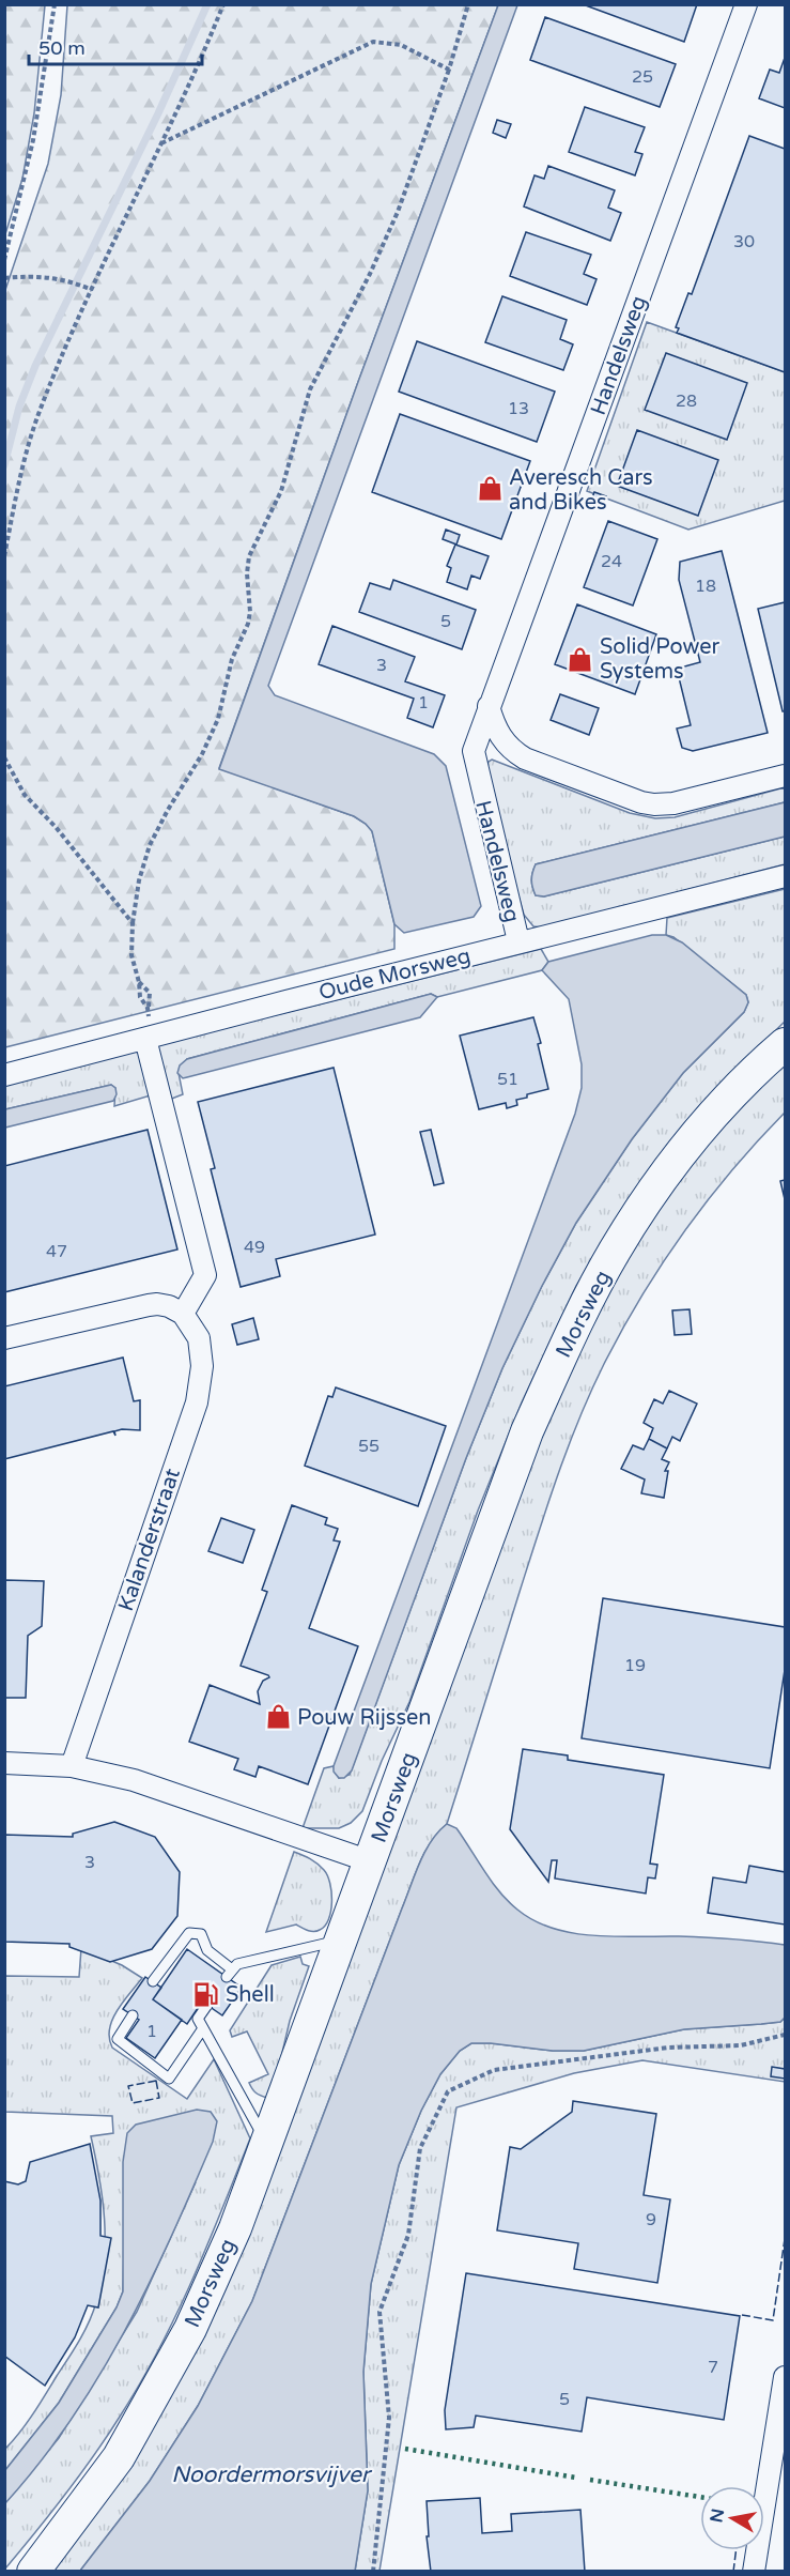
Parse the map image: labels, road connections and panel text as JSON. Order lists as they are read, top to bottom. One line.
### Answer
{"streets":{"main road":["Morsweg"],"street":["Handelsweg","Oude Morsweg","Kalanderstraat"]},"crossings":[["Handelsweg","Oude Morsweg"]],"water":["Noordermorsvijver"],"places":{"shop":["Averesch Cars and Bikes","Solid Power Systems","Pouw Rijssen"],"fuel station":["Shell"]},"house_numbers":["25","30","28","13","24","18","5","3","1","51","49","47","55","19","3","1","9","7","5"],"scale_bar":"50 m","north":"left"}
